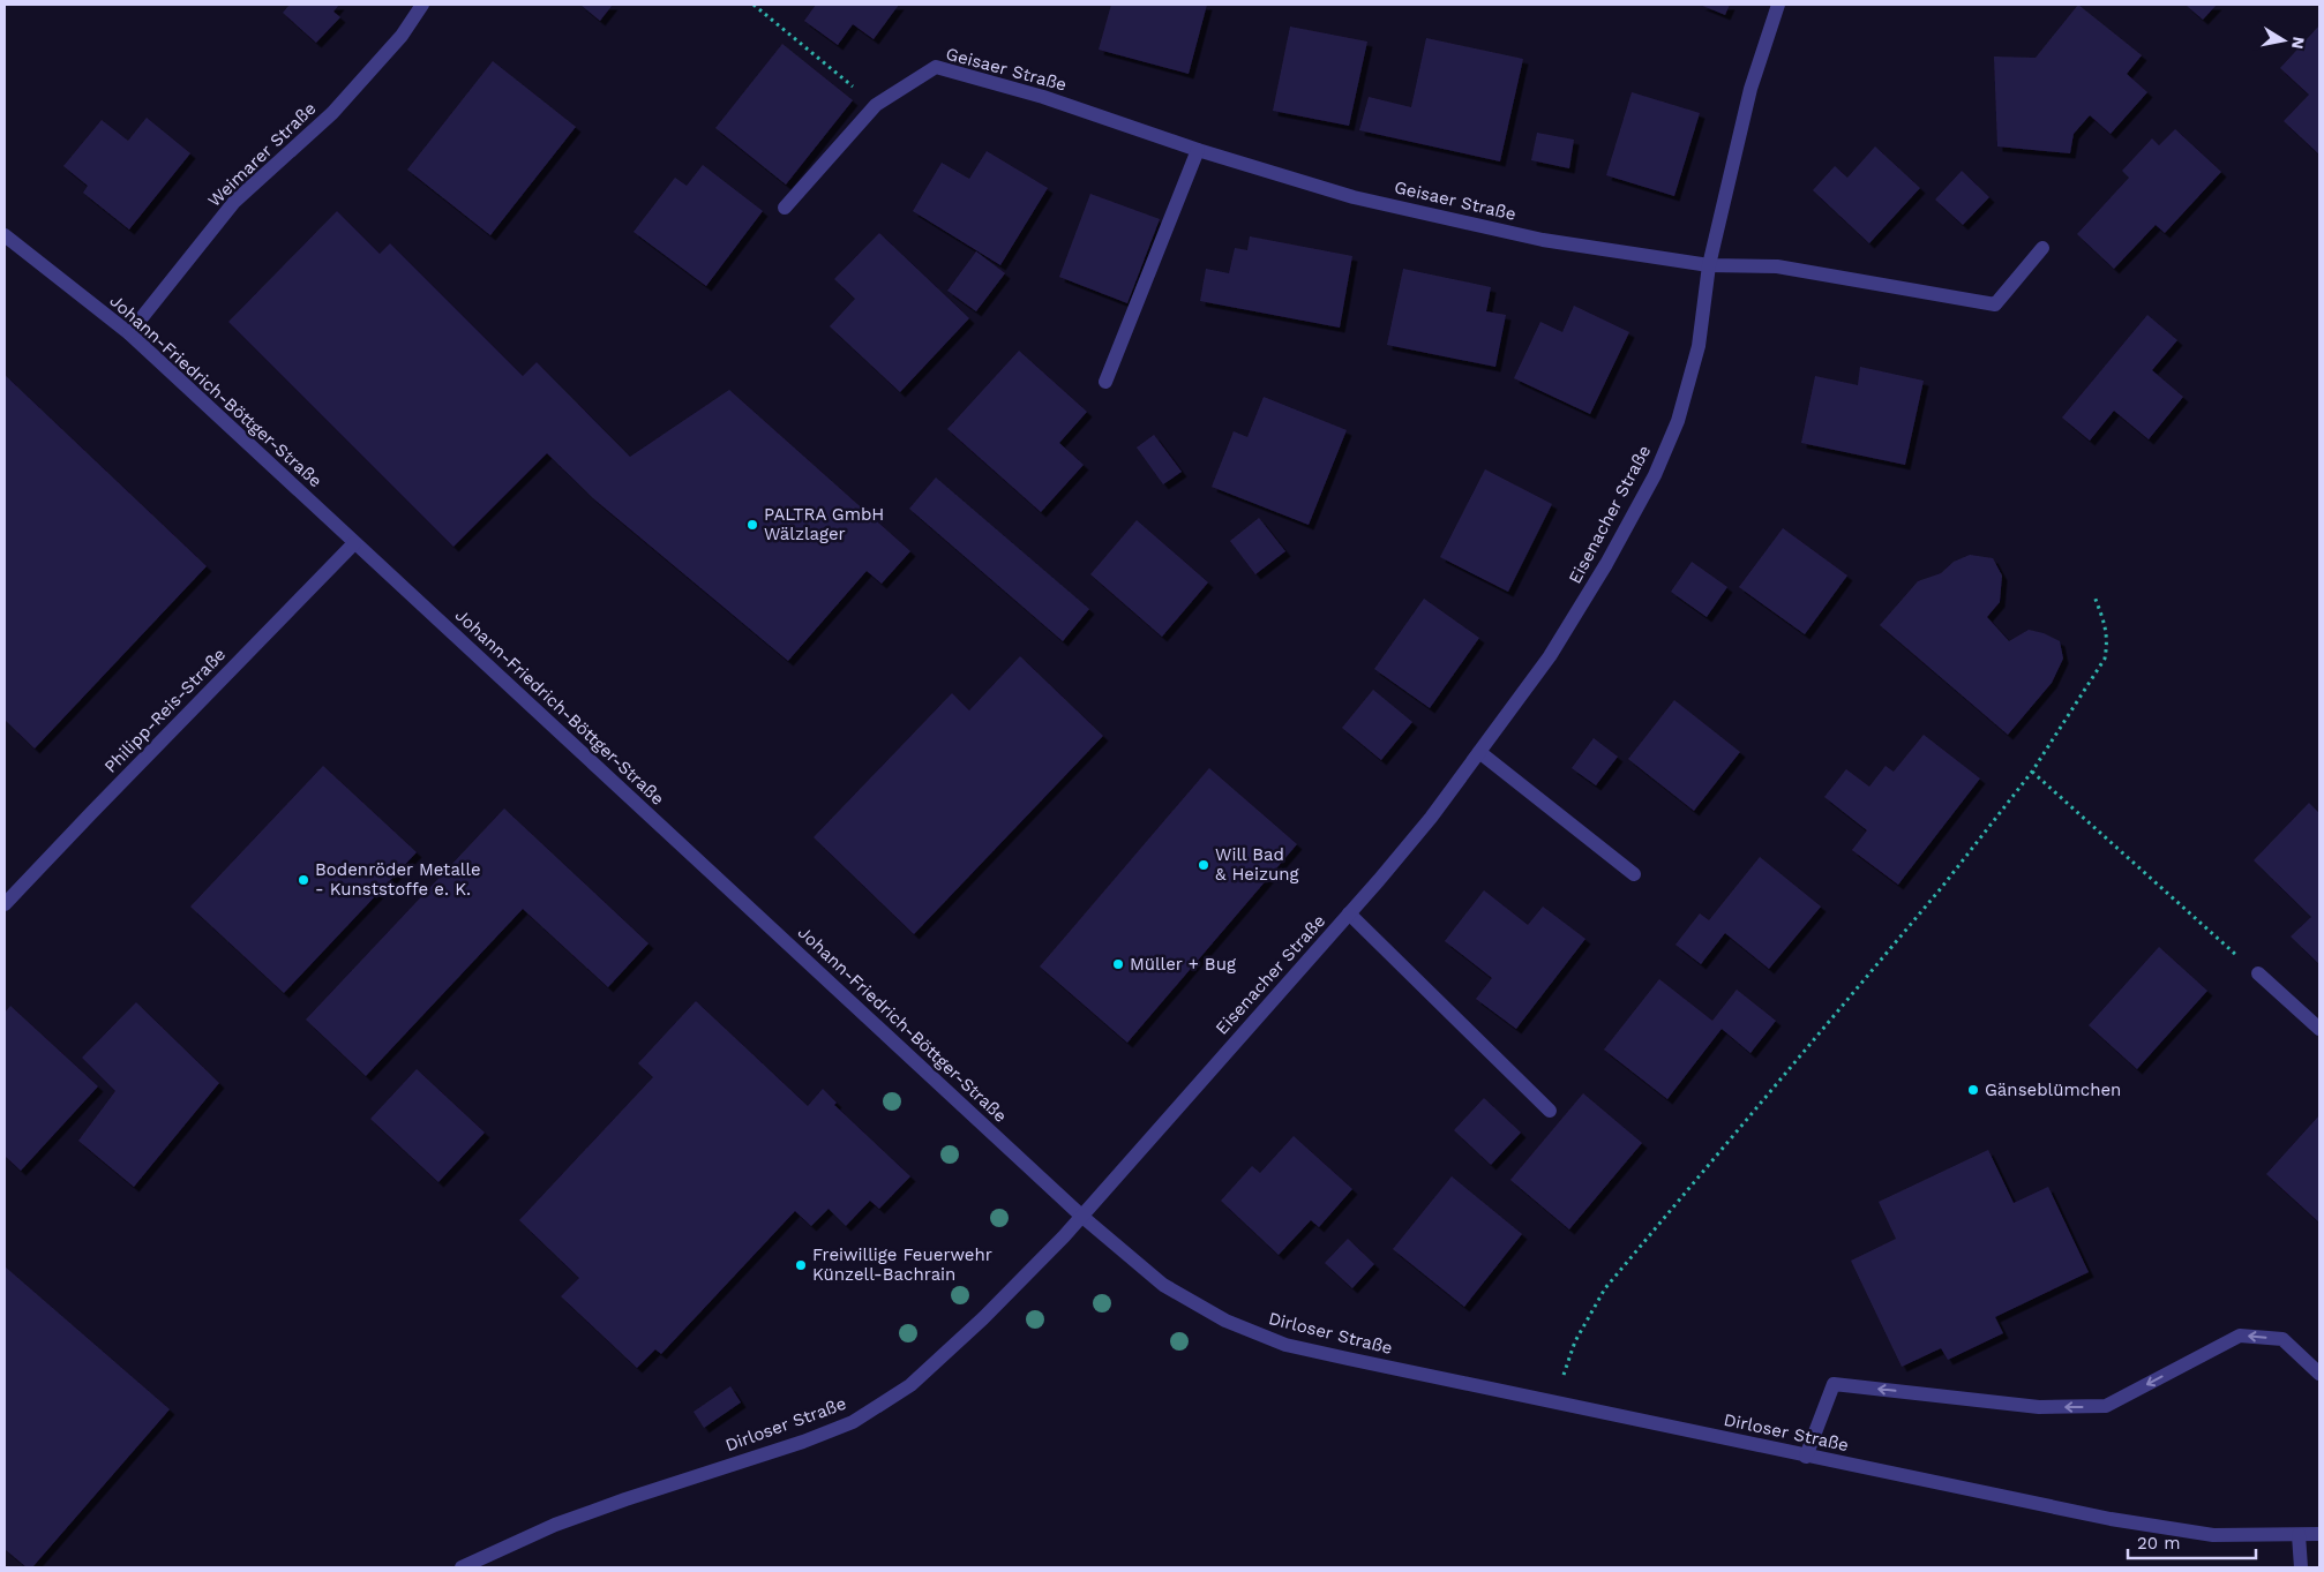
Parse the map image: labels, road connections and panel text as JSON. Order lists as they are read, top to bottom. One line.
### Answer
{"streets":{"street":["Geisaer Straße","Weimarer Straße","Johann-Friedrich-Böttger-Straße","Eisenacher Straße","Philipp-Reis-Straße","Dirloser Straße"]},"crossings":[["Geisaer Straße","Eisenacher Straße"],["Weimarer Straße","Johann-Friedrich-Böttger-Straße"],["Johann-Friedrich-Böttger-Straße","Eisenacher Straße"],["Johann-Friedrich-Böttger-Straße","Philipp-Reis-Straße"],["Johann-Friedrich-Böttger-Straße","Dirloser Straße"],["Eisenacher Straße","Dirloser Straße"]],"places":["PALTRA GmbH Wälzlager","Will Bad & Heizung","Bodenröder Metalle - Kunststoffe e. K.","Müller + Bug","Gänseblümchen","Freiwillige Feuerwehr Künzell-Bachrain"],"scale_bar":"20 m","north":"right"}
